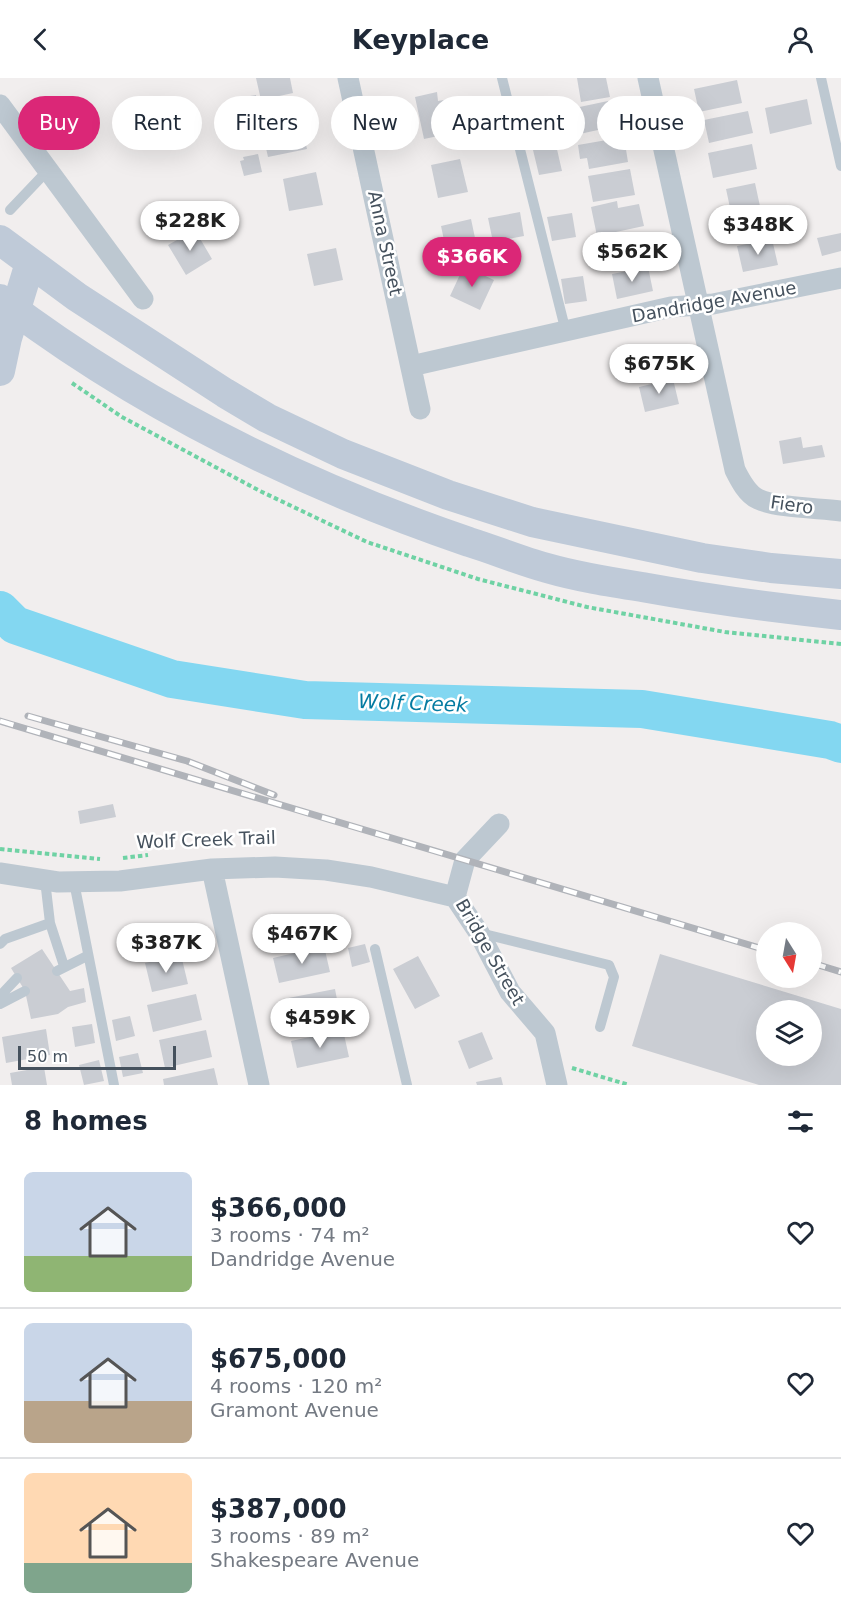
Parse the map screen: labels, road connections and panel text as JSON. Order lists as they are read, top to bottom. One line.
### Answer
{"streets":{"street":["Anna Street","Dandridge Avenue","Fiero","Bridge Street"],"path":["Wolf Creek Trail"]},"crossings":[["Anna Street","Dandridge Avenue"],["Dandridge Avenue","Fiero"]],"water":["Wolf Creek"],"scale_bar":"50 m","north":"bottom","page":{"header":"Keyplace","chip":["Buy","Rent","Filters","New","Apartment","House"],"price":["$228K","$348K","$562K","$366K","$675K","$467K","$387K","$459K"],"scale":"50 m","heading":"8 homes","list":[{"name":"$366,000","note":"3 rooms · 74 m² · Dandridge Avenue"},{"name":"$675,000","note":"4 rooms · 120 m² · Gramont Avenue"},{"name":"$387,000","note":"3 rooms · 89 m² · Shakespeare Avenue"}]}}
